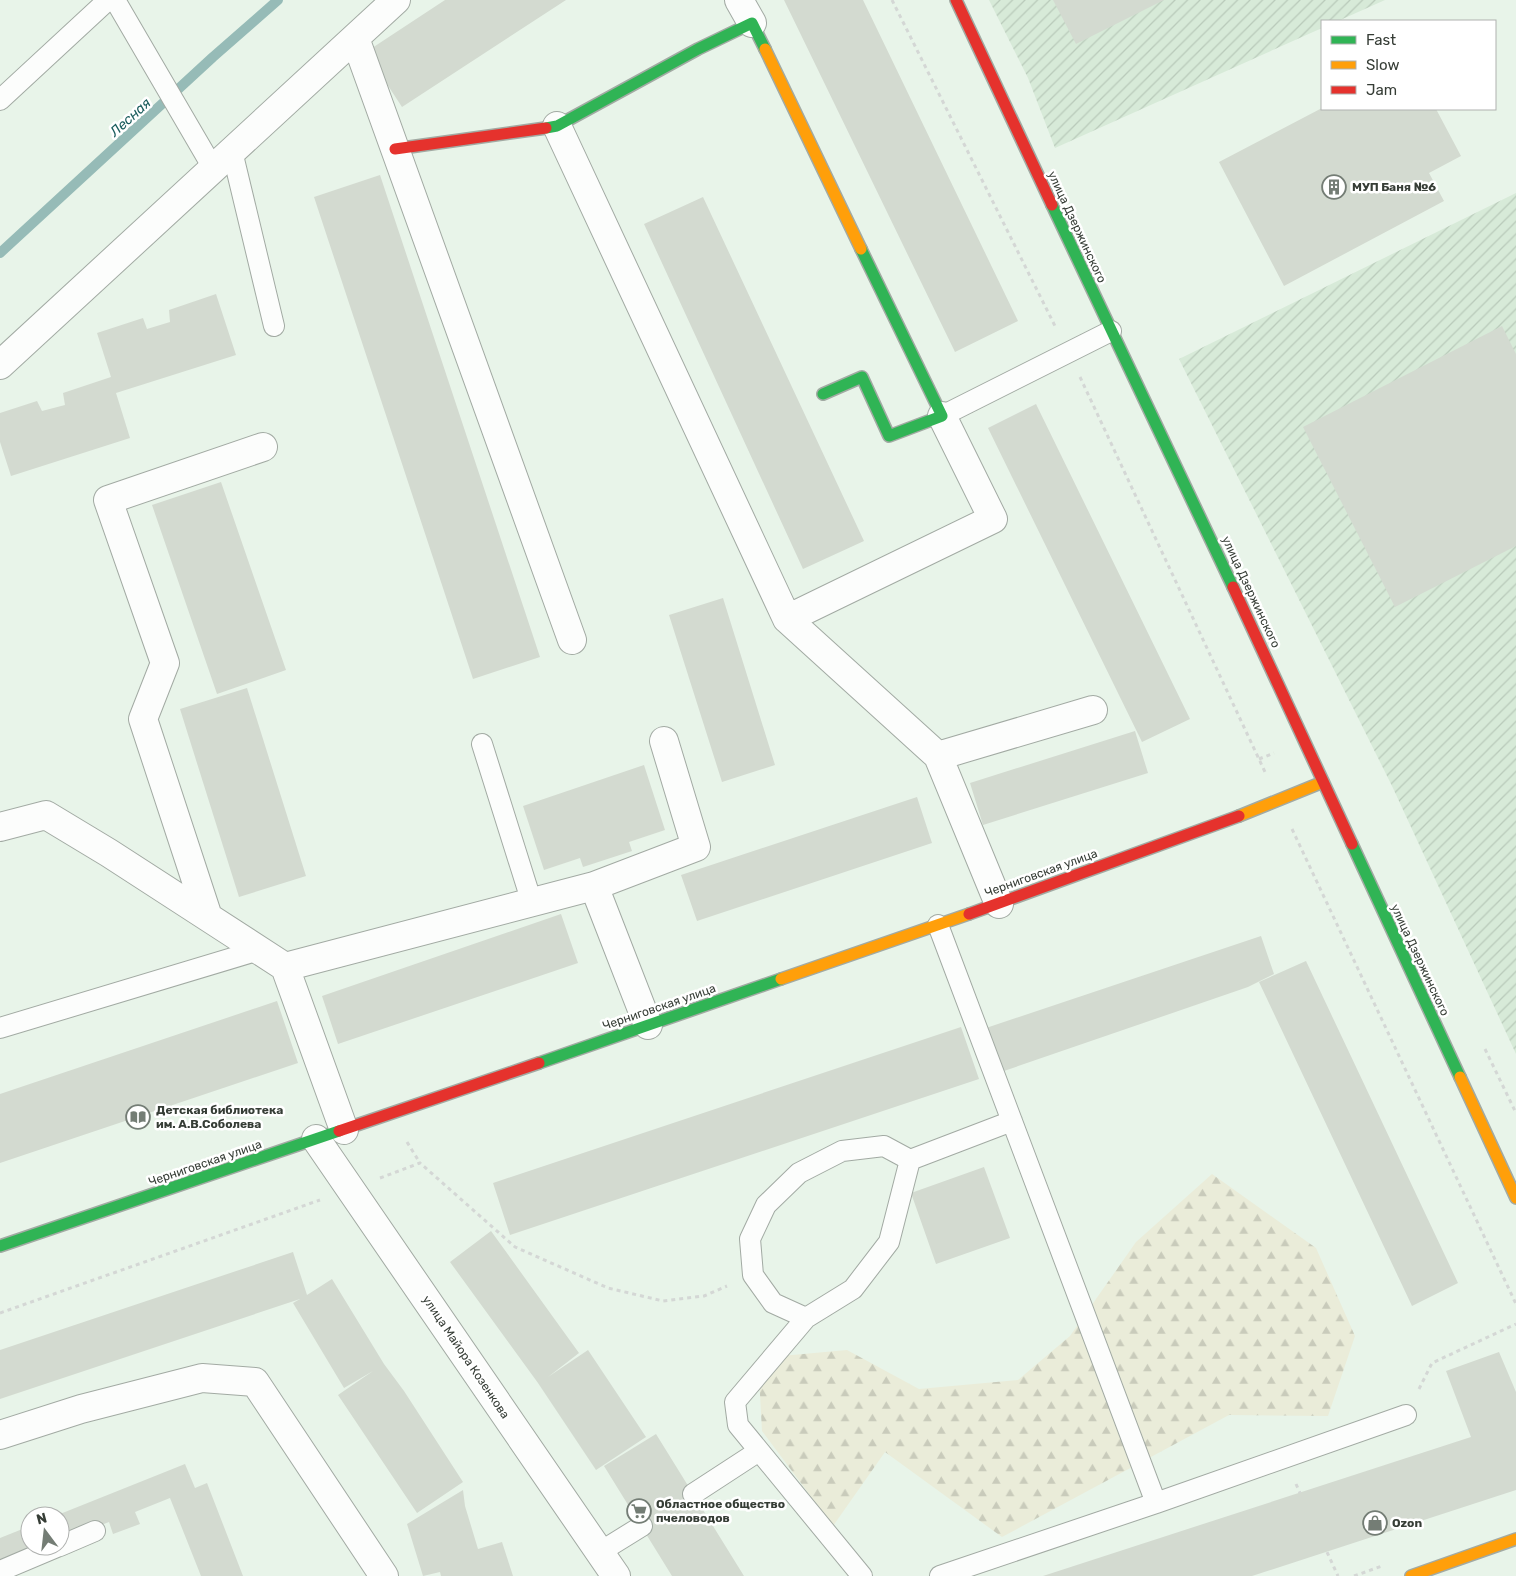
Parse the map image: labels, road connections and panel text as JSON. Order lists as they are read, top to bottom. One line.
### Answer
{"streets":{"main road":["улица Дзержинского","Черниговская улица"],"street":["улица Майора Козенкова"]},"crossings":[["улица Дзержинского","Черниговская улица"],["Черниговская улица","улица Майора Козенкова"]],"water":["Лесная"],"places":{"building":["МУП Баня №6"],"library":["Детская библиотека им. А.В.Соболева"],"supermarket":["Областное общество пчеловодов"],"shop":["Ozon"]},"legend":["Fast","Slow","Jam"],"north":"top"}
